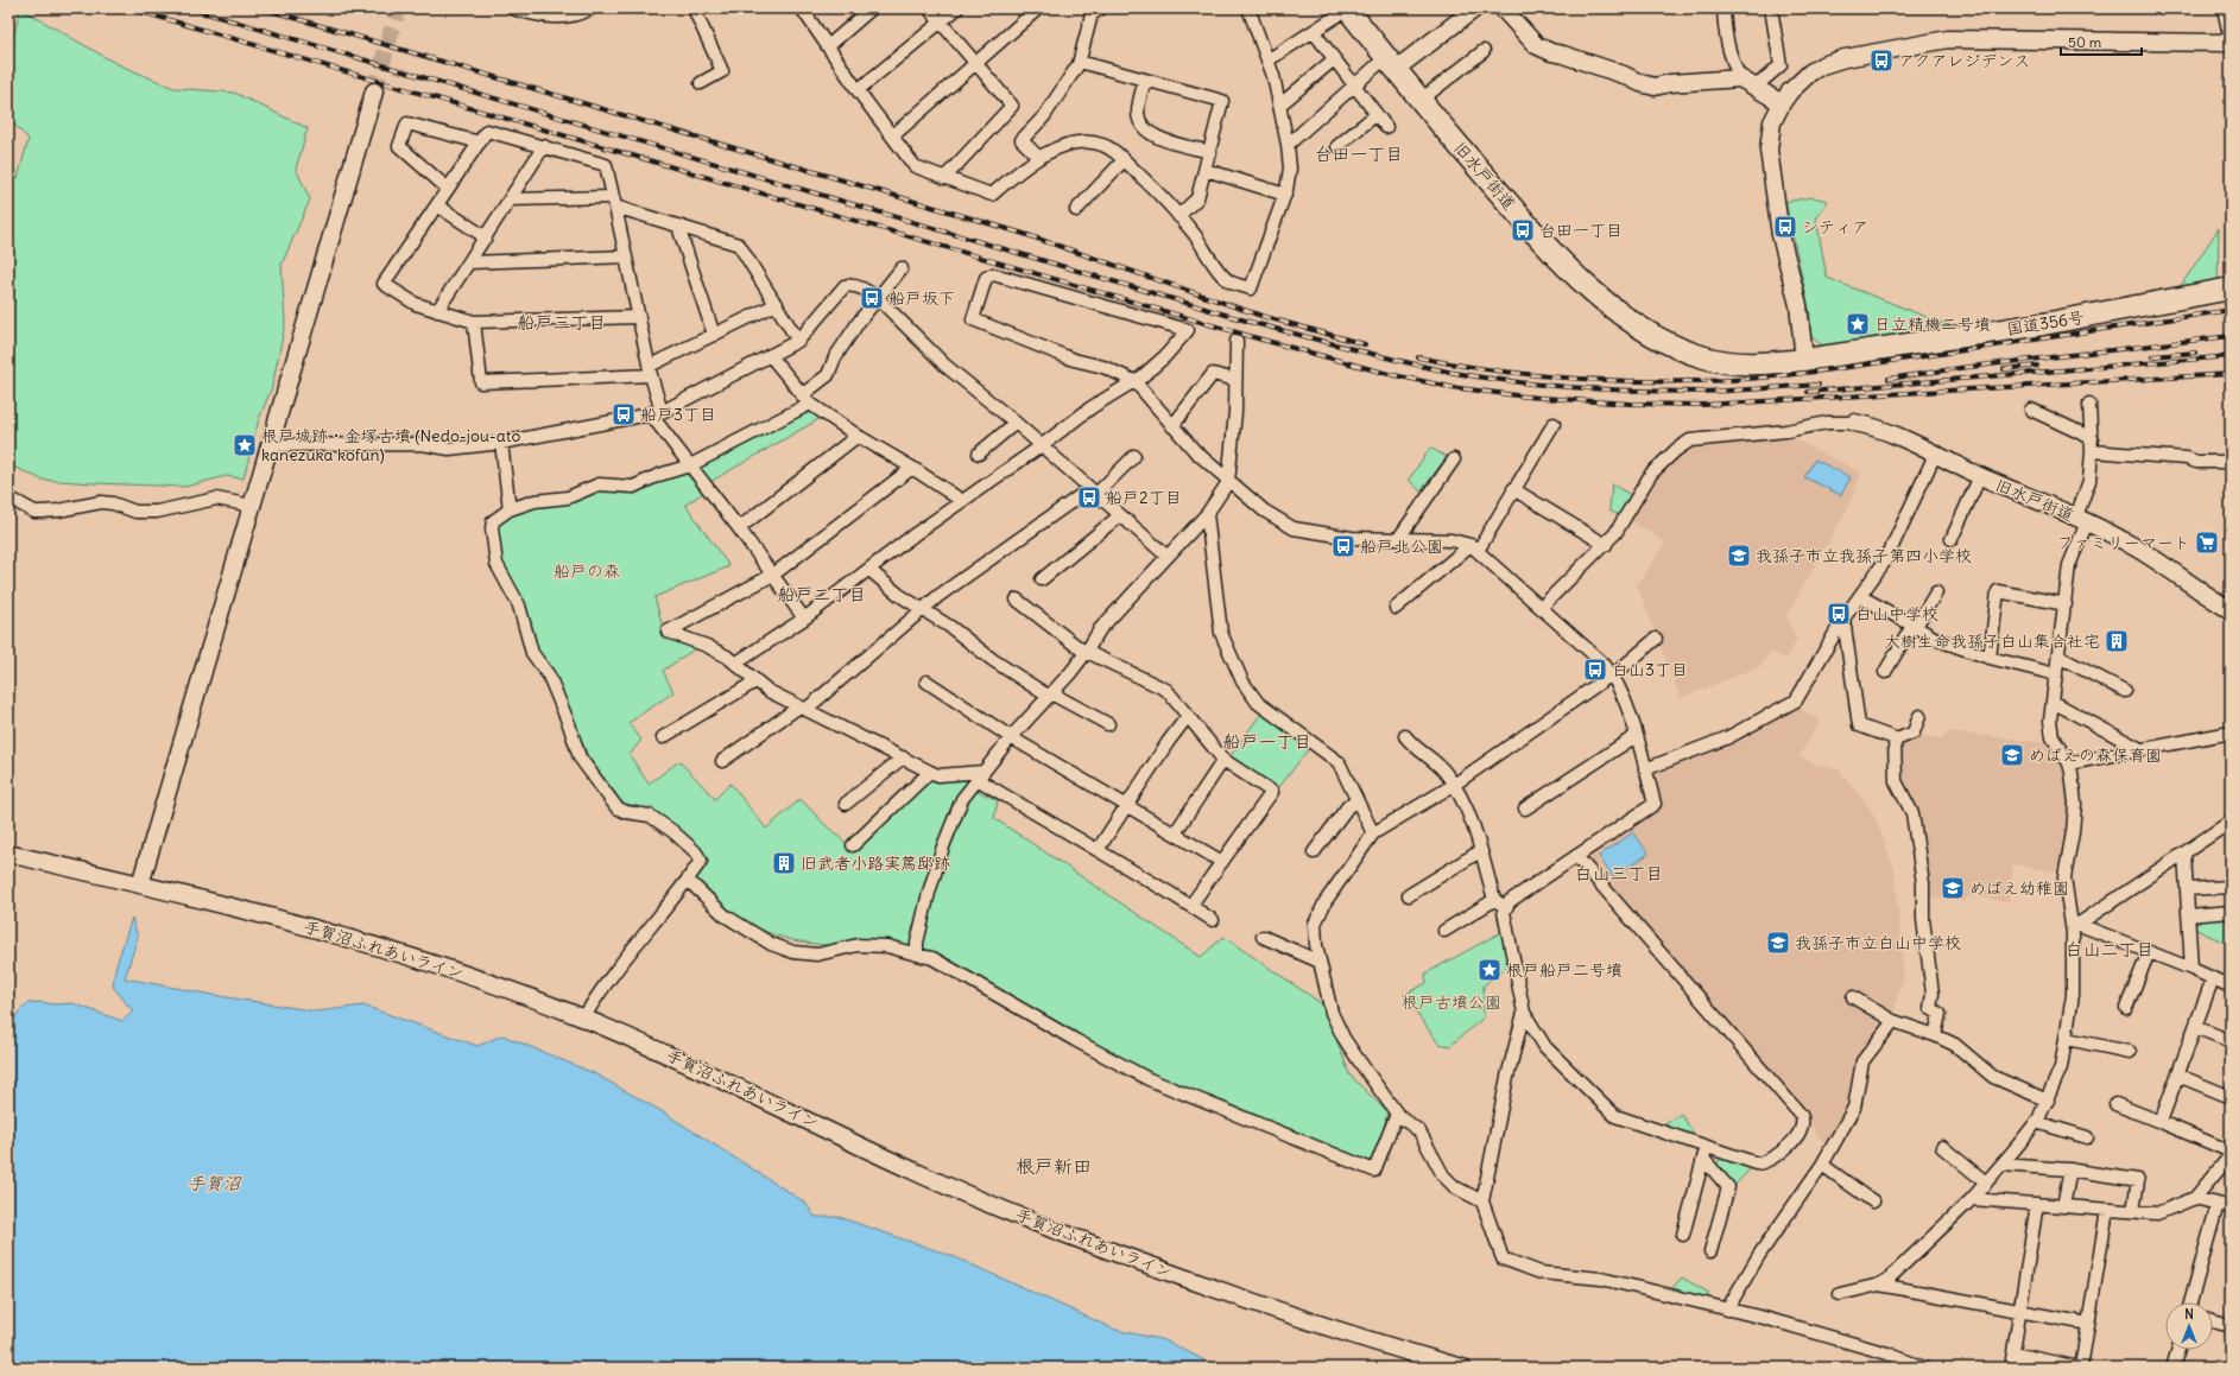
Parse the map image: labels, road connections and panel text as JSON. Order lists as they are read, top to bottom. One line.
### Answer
{"streets":{"highway":["旧水戸街道","国道356号"],"street":["手賀沼ふれあいライン"]},"crossings":[["旧水戸街道","国道356号"]],"districts":["台田一丁目","船戸三丁目","船戸二丁目","船戸一丁目","白山三丁目","白山二丁目","根戸新田"],"water":["手賀沼"],"parks":["船戸の森","根戸古墳公園"],"places":{"bus stop":["アクアレジデンス","シティア","台田一丁目","船戸坂下","船戸3丁目","船戸2丁目","船戸北公園","白山中学校","白山3丁目"],"place":["日立精機二号墳","根戸城跡・金塚古墳 (Nedo-jou-ato kanezuka kofun)","根戸船戸二号墳"],"supermarket":["ファミリーマート"],"school or university":["我孫子市立我孫子第四小学校","めばえの森保育園","めばえ幼稚園","我孫子市立白山中学校"],"building":["大樹生命我孫子白山集合社宅","旧武者小路実篤邸跡"]},"scale_bar":"50 m","north":"top"}
